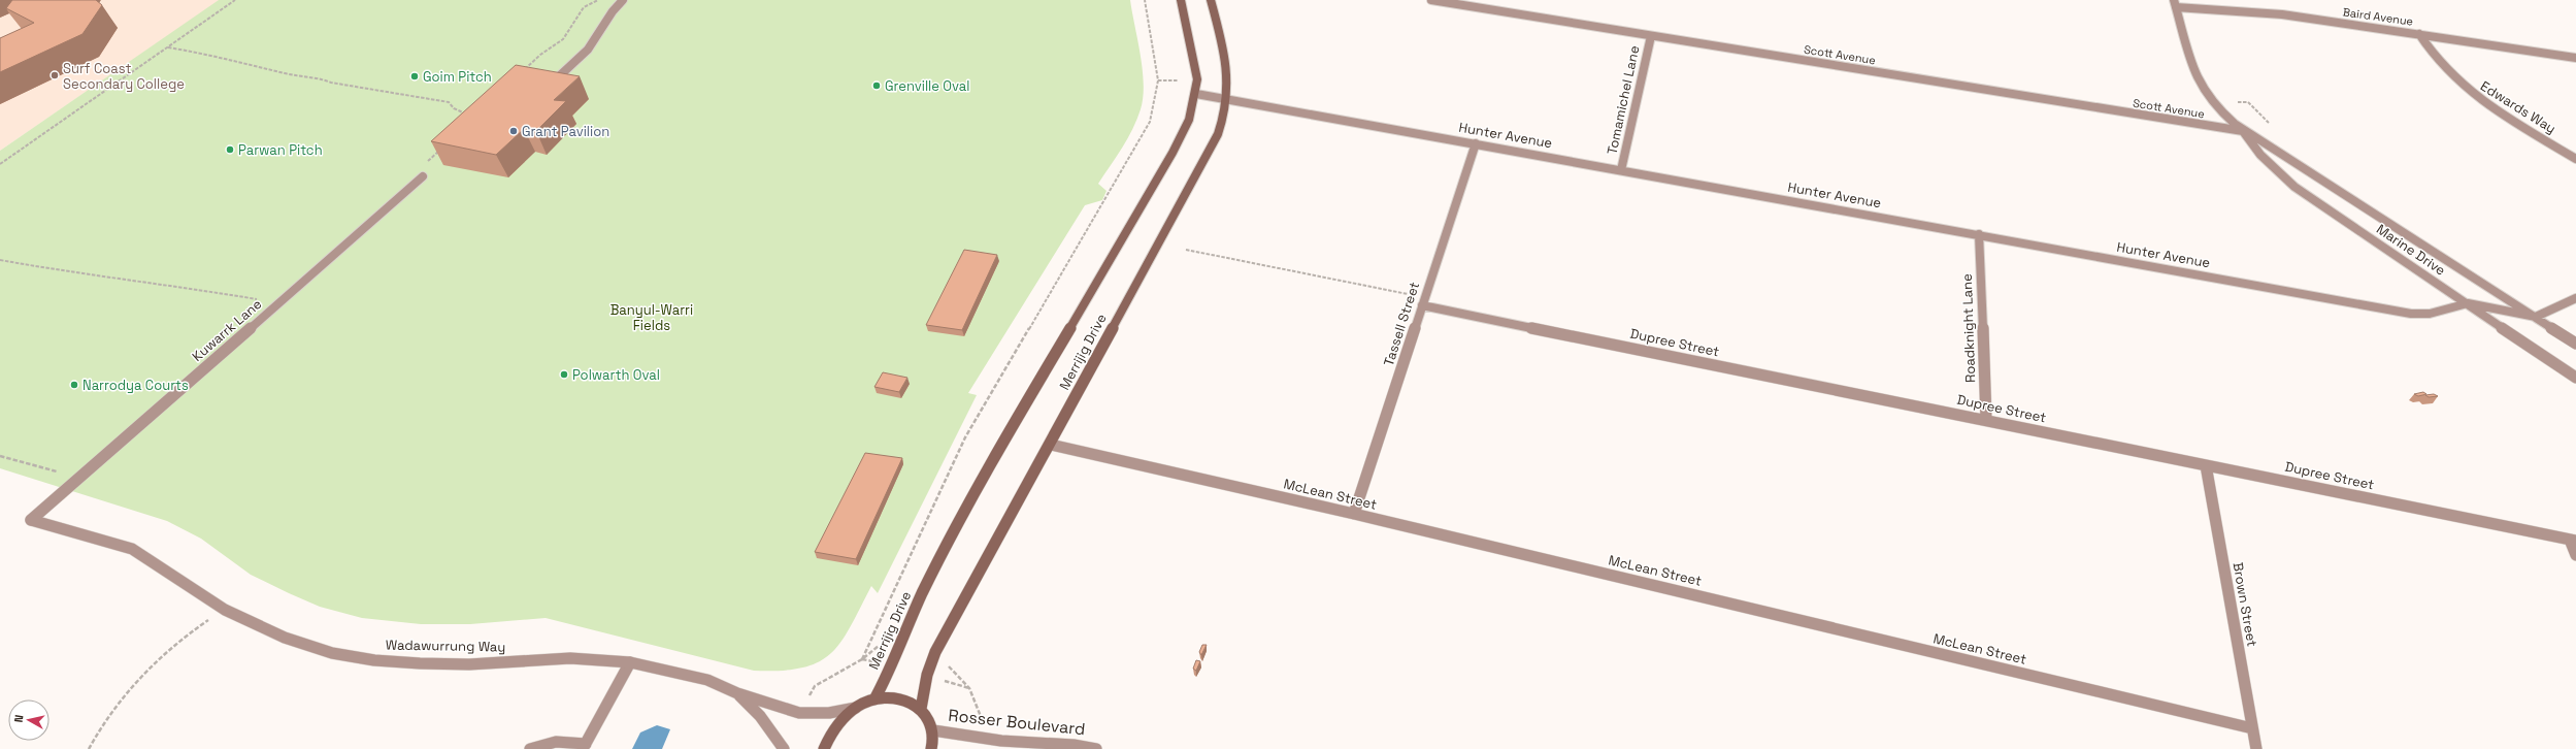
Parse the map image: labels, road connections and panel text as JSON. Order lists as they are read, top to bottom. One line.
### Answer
{"streets":{"street":["Baird Avenue","Scott Avenue","Tomamichel Lane","Edwards Way","Hunter Avenue","Marine Drive","Tassell Street","Roadknight Lane","Kuwarrk Lane","Dupree Street","Merrijig Drive","McLean Street","Brown Street","Wadawurrung Way","Rosser Boulevard"]},"crossings":[["Baird Avenue","Edwards Way"],["Baird Avenue","Marine Drive"],["Scott Avenue","Tomamichel Lane"],["Scott Avenue","Marine Drive"],["Tomamichel Lane","Hunter Avenue"],["Hunter Avenue","Marine Drive"],["Hunter Avenue","Tassell Street"],["Hunter Avenue","Roadknight Lane"],["Hunter Avenue","Merrijig Drive"],["Tassell Street","Dupree Street"],["Tassell Street","McLean Street"],["Roadknight Lane","Dupree Street"],["Kuwarrk Lane","Wadawurrung Way"],["Dupree Street","Brown Street"],["Merrijig Drive","McLean Street"],["McLean Street","Brown Street"]],"parks":["Banyul-Warri Fields"],"places":["Surf Coast Secondary College","Goim Pitch","Grenville Oval","Grant Pavilion","Parwan Pitch","Polwarth Oval","Narrodya Courts"],"north":"left"}
